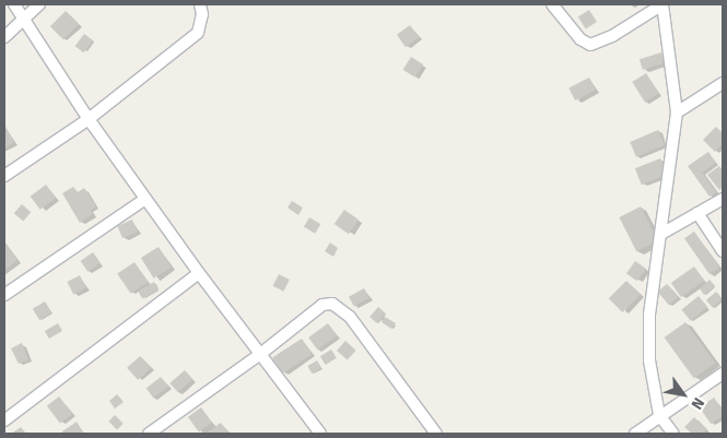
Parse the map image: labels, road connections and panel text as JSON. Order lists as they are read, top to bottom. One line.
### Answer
{"north":"bottom right"}
